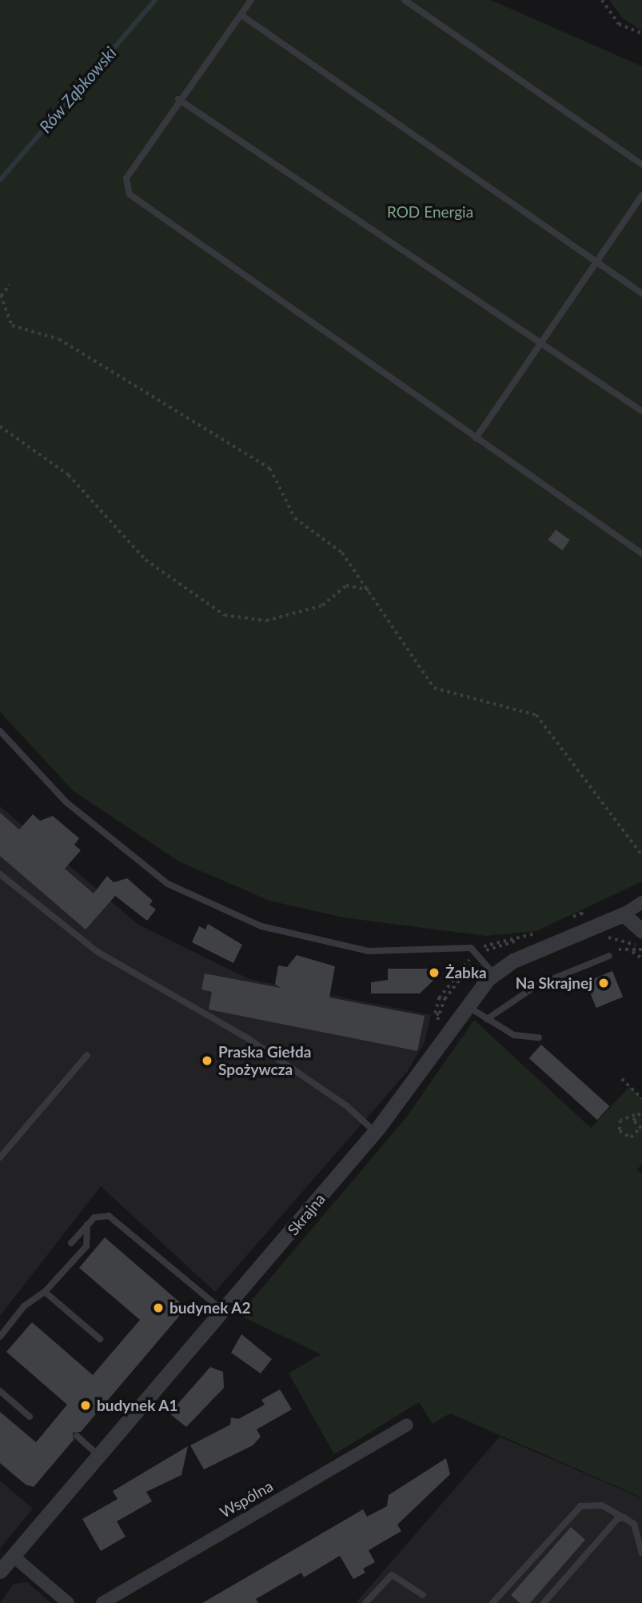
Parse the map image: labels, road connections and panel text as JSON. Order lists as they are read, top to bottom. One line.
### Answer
{"streets":{"street":["Skrajna","Wspólna"]},"water":["Rów Ząbkowski"],"parks":["ROD Energia"],"places":["Żabka","Na Skrajnej","Praska Giełda Spożywcza","budynek A2","budynek A1"]}
